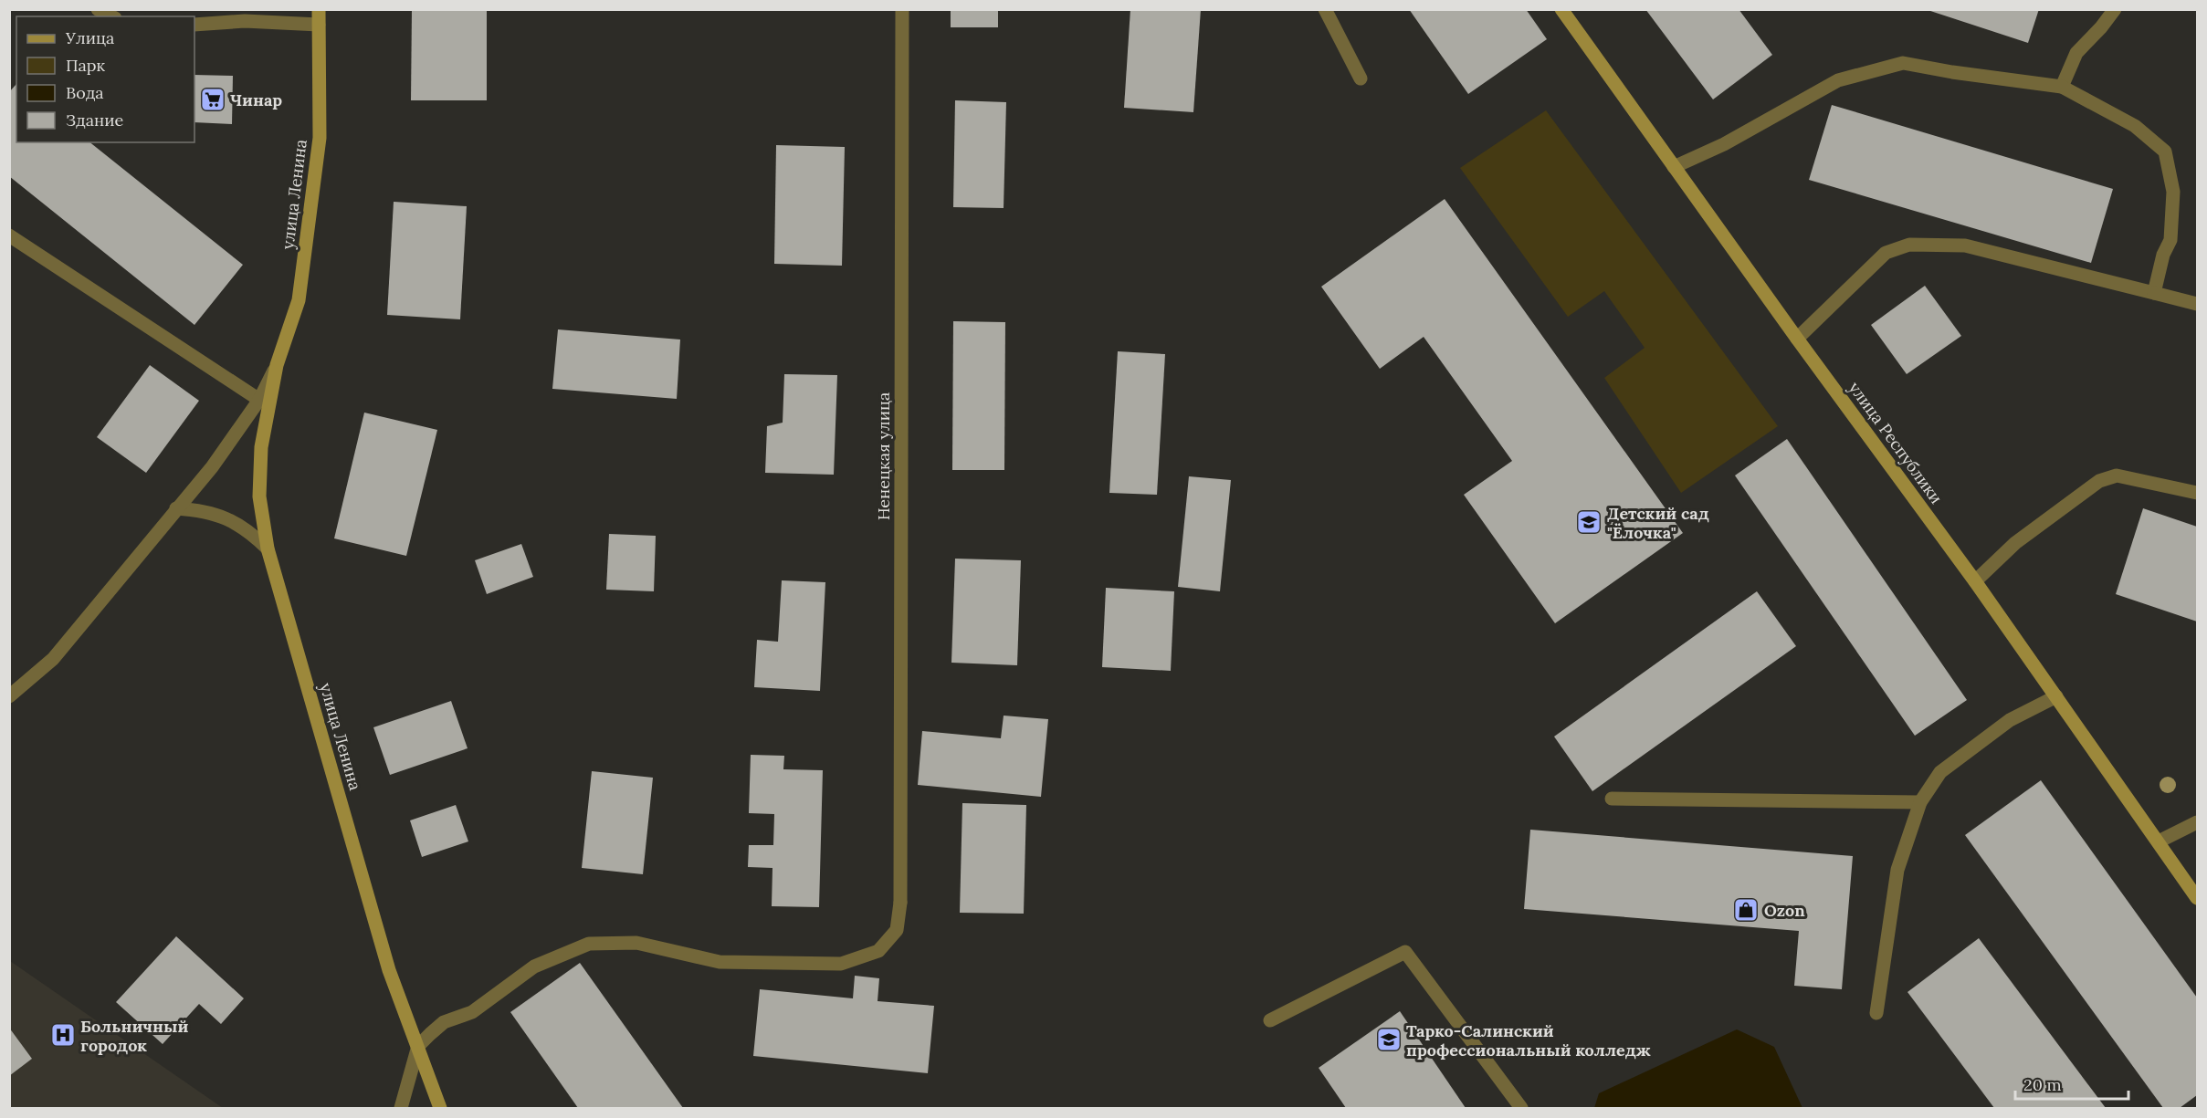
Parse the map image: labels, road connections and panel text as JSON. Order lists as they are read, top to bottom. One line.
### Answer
{"streets":{"street":["улица Ленина","улица Республики","Ненецкая улица"]},"crossings":[["улица Ленина","Ненецкая улица"]],"places":{"supermarket":["Чинар"],"school or university":["Детский сад \"Ёлочка\"","Тарко-Салинский профессиональный колледж"],"shop":["Ozon"],"hospital":["Больничный городок"]},"legend":["Улица","Парк","Вода","Здание"],"scale_bar":"20 m"}
